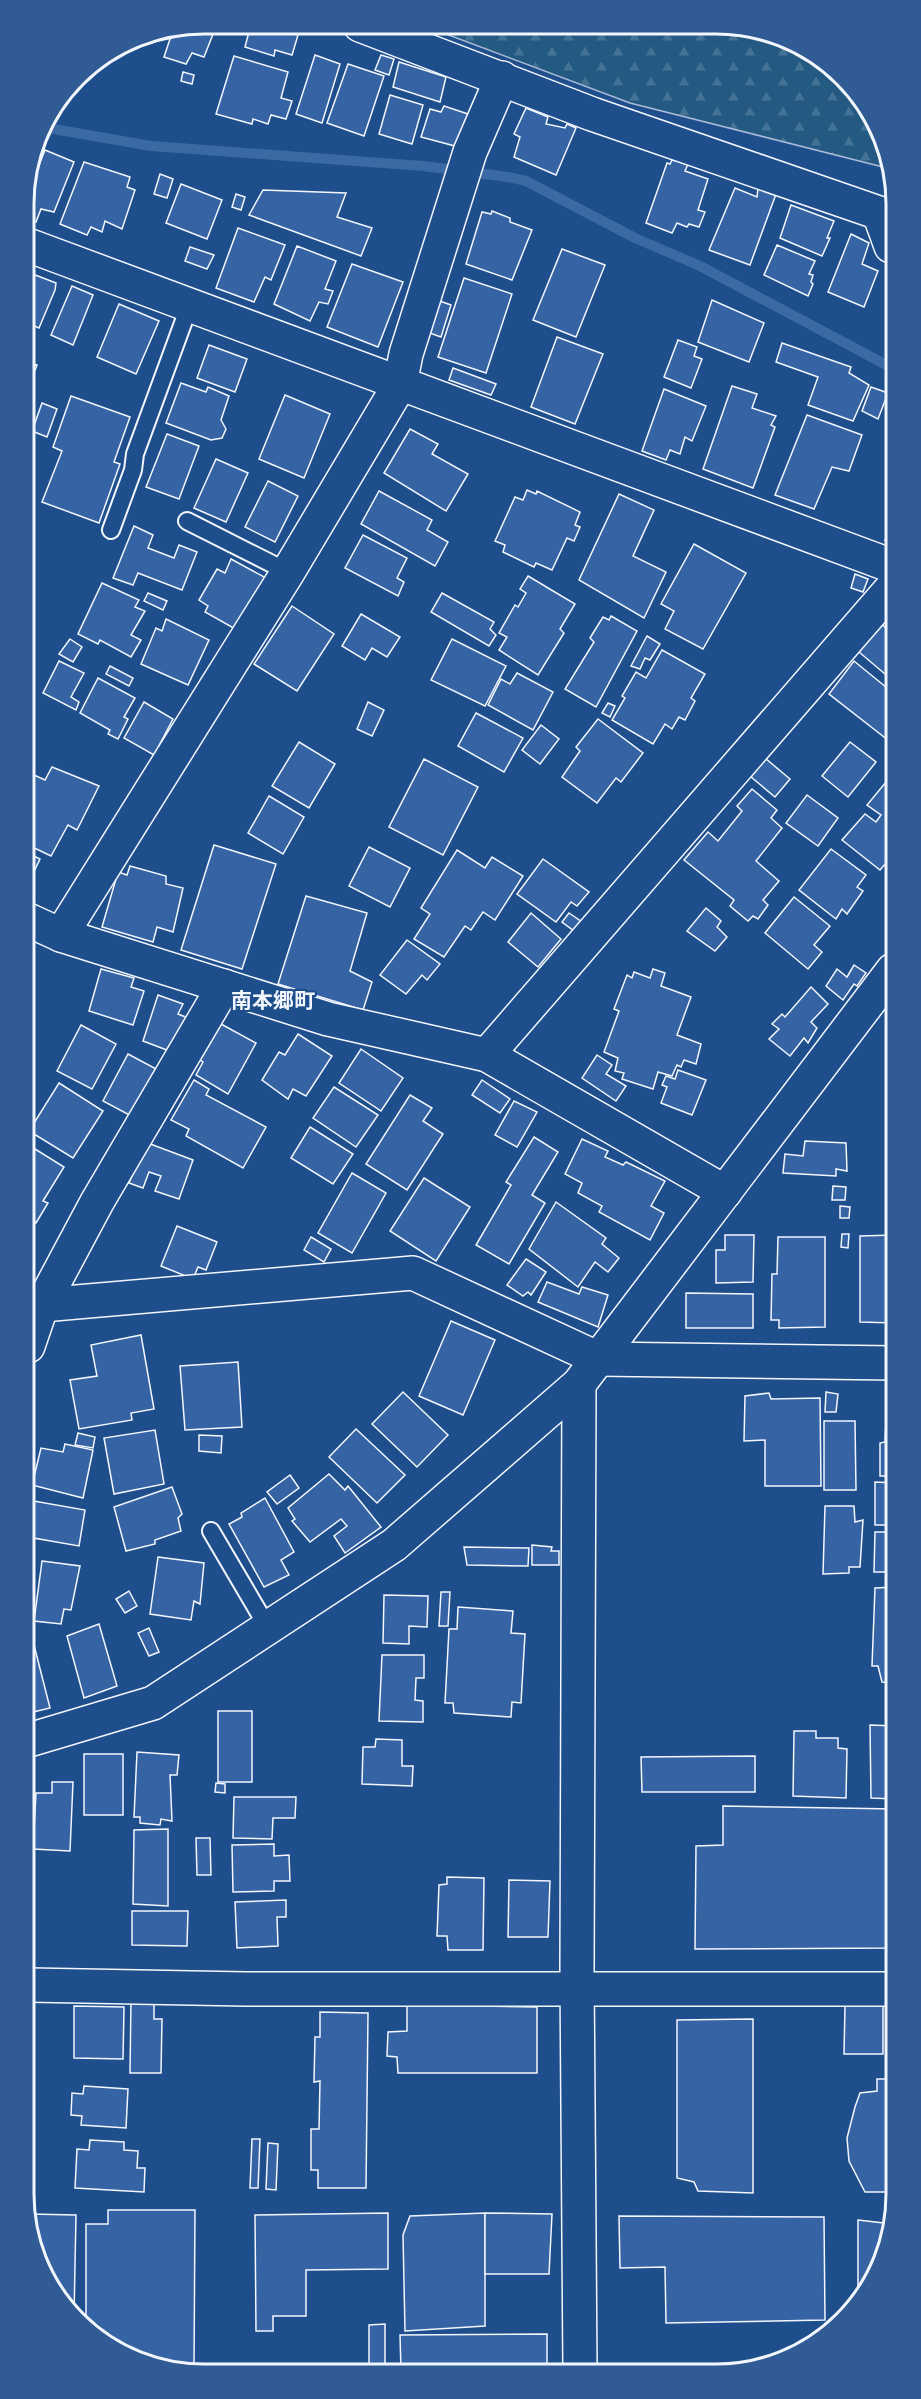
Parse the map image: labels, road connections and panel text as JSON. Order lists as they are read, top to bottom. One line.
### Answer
{"districts":["南本郷町"]}
